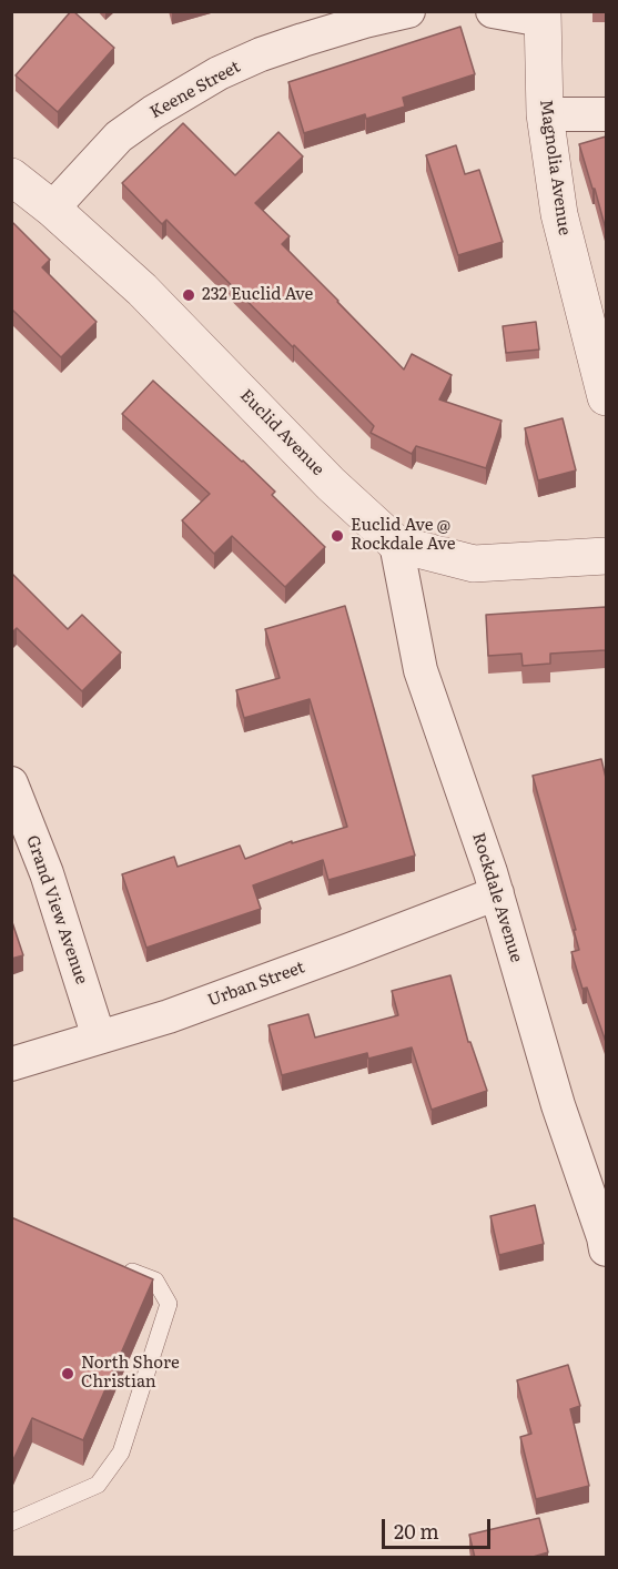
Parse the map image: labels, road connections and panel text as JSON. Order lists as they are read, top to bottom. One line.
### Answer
{"streets":{"street":["Keene Street","Magnolia Avenue","Euclid Avenue","Rockdale Avenue","Grand View Avenue","Urban Street"]},"crossings":[["Keene Street","Euclid Avenue"],["Euclid Avenue","Rockdale Avenue"],["Rockdale Avenue","Urban Street"],["Grand View Avenue","Urban Street"]],"places":["232 Euclid Ave","Euclid Ave @ Rockdale Ave","North Shore Christian"],"scale_bar":"20 m"}
